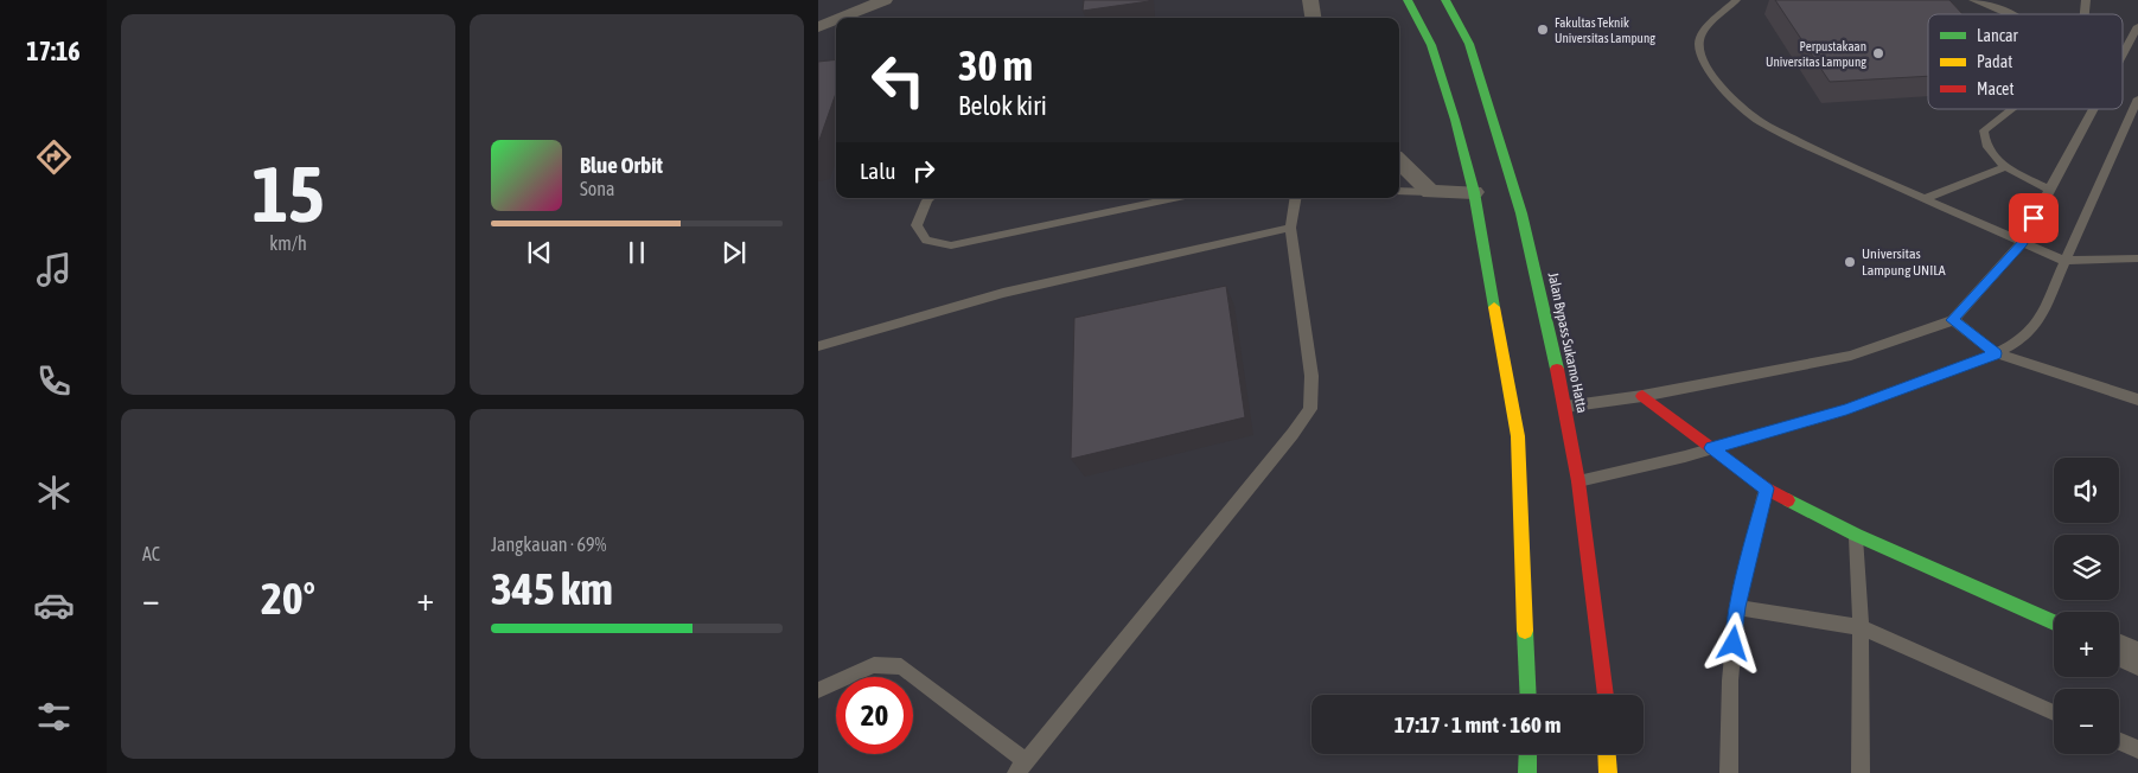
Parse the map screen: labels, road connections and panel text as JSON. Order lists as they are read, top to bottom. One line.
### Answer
{"streets":{"main road":["Jalan Bypass Sukarno Hatta"]},"places":["Fakultas Teknik Universitas Lampung","Perpustakaan Universitas Lampung","Universitas Lampung UNILA"],"legend":["Lancar","Padat","Macet"],"page":{"tabs":"17:16","tile":[["15","km/h"],"AC",["Jangkauan · 69%","345 km"]],"turn":["30 m","Belok kiri"],"song":["Blue Orbit","Sona"],"then":"Lalu","map_buttons":["+","−"],"heat":["−","20°","+"],"limit":"20","trip":"17:17 · 1 mnt · 160 m"}}
